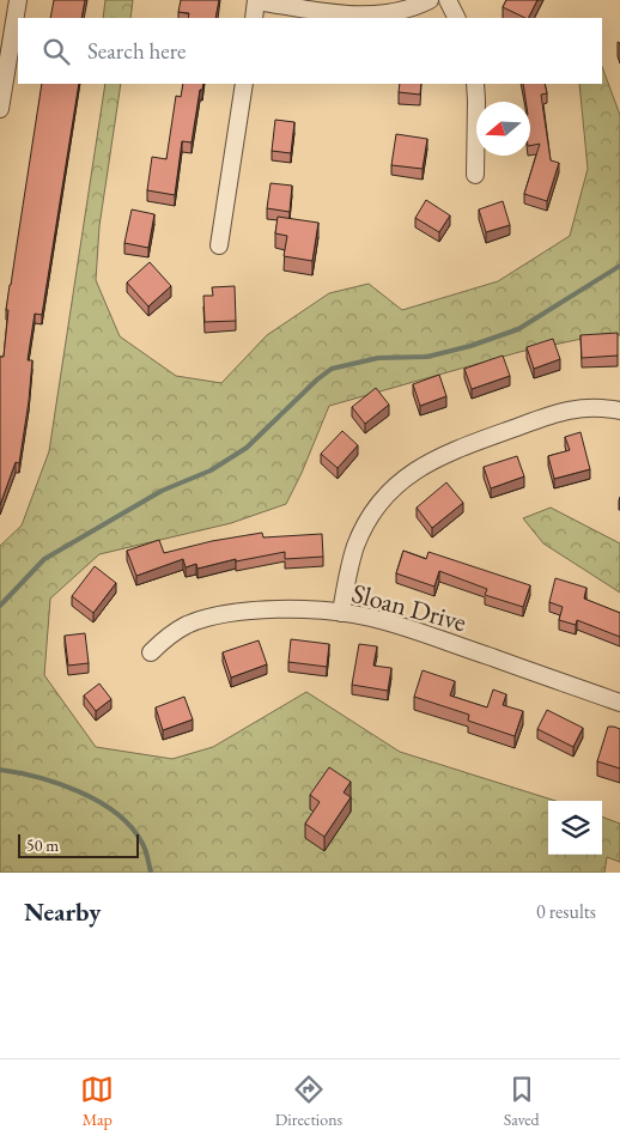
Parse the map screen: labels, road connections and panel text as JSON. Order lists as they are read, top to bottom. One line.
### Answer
{"streets":{"street":["Sloan Drive"]},"scale_bar":"50 m","north":"left","page":{"search":"Search here","scale":"50 m","heading":["Nearby","0 results"],"nav":["Map","Directions","Saved"]}}
